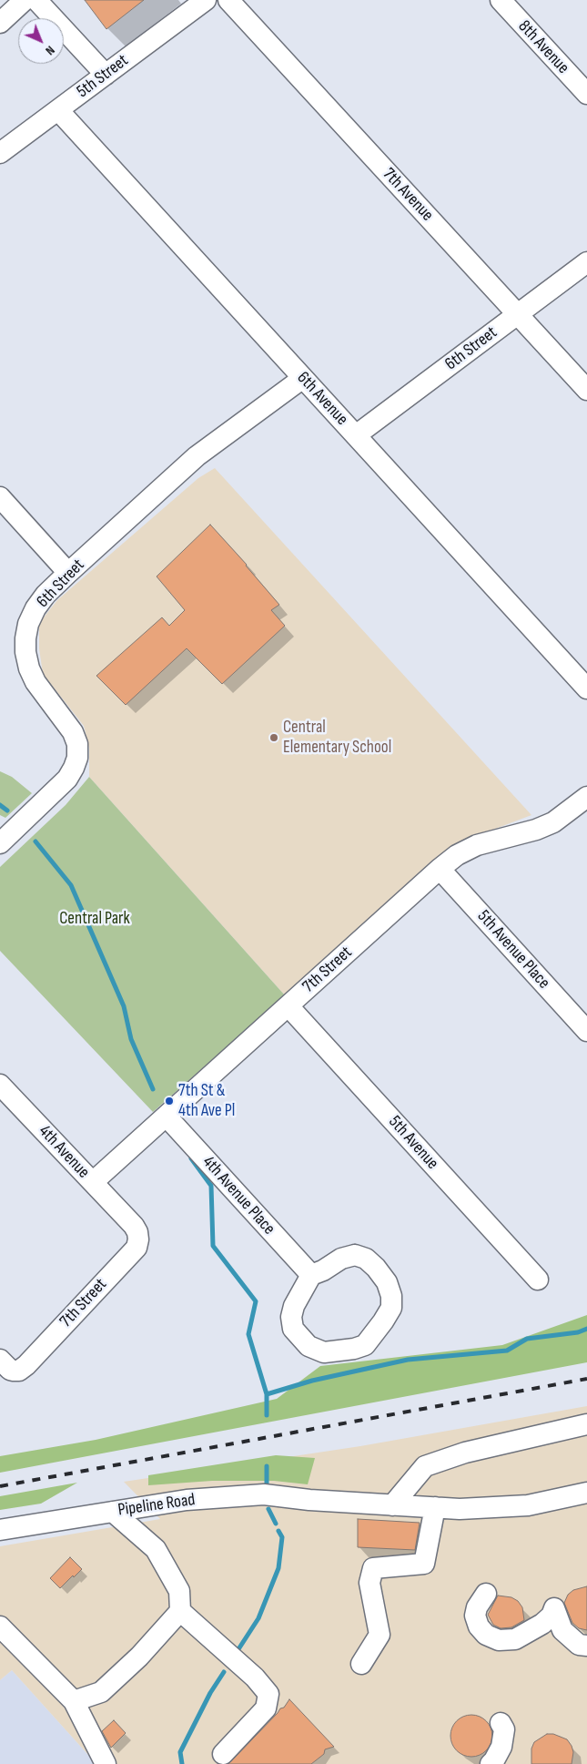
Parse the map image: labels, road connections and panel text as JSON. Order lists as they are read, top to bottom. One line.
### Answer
{"streets":{"street":["8th Avenue","5th Street","7th Avenue","6th Street","6th Avenue","5th Avenue Place","7th Street","5th Avenue","4th Avenue","4th Avenue Place","Pipeline Road"]},"crossings":[["5th Street","6th Avenue"],["7th Avenue","6th Street"],["6th Street","6th Avenue"],["5th Avenue Place","7th Street"],["7th Street","5th Avenue"],["7th Street","4th Avenue"],["7th Street","4th Avenue Place"]],"parks":["Central Park"],"places":["Central Elementary School","7th St & 4th Ave Pl"],"north":"bottom right"}
